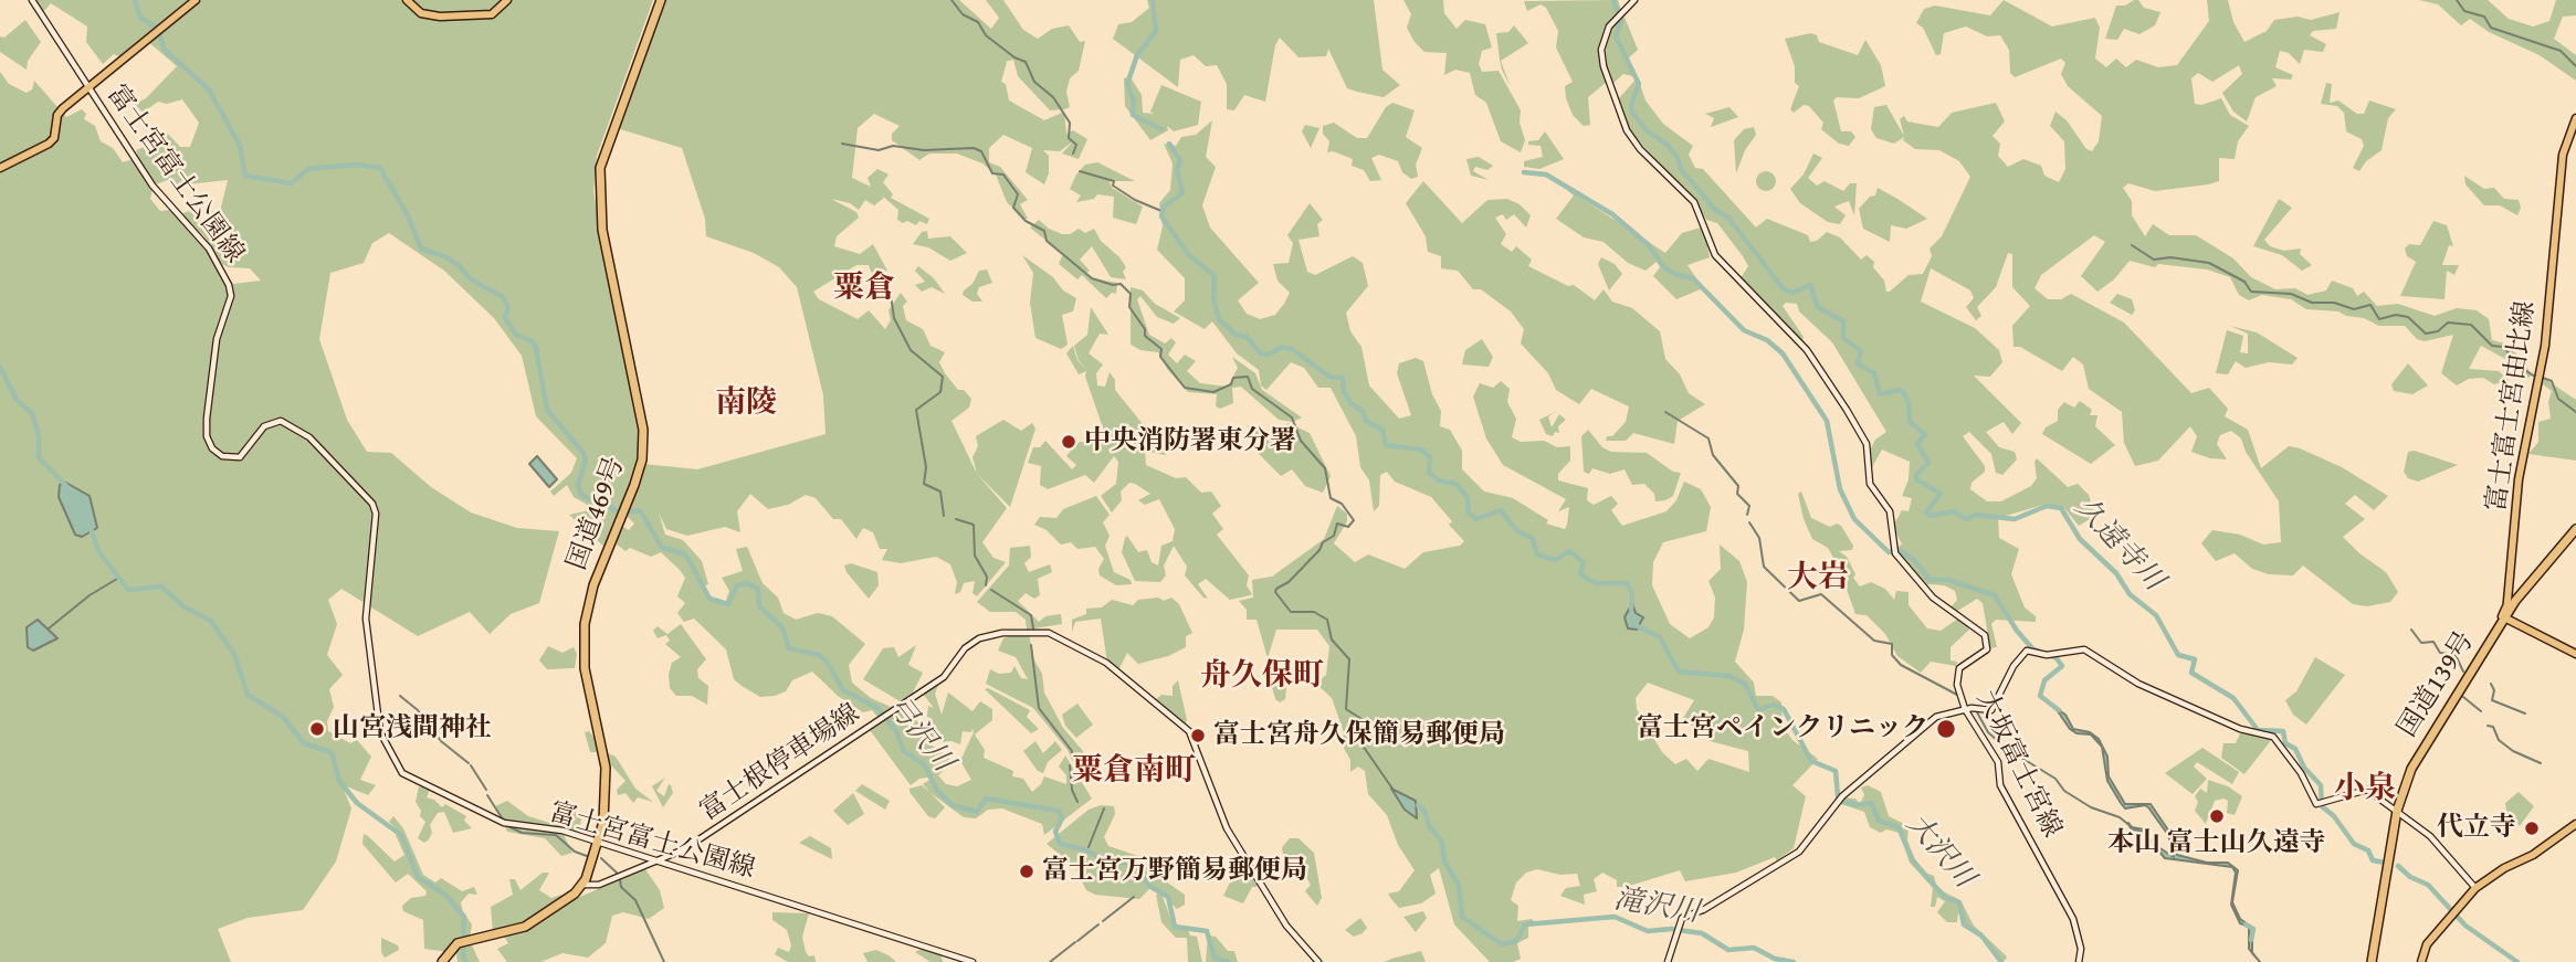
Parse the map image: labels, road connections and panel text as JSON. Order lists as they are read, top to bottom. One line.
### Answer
{"streets":{"highway":["国道469号","国道139号"],"main road":["富士宮富士公園線","富士富士宮由比線","富士根停車場線","大坂富士宮線"]},"crossings":[["富士宮富士公園線","国道469号"],["富士宮富士公園線","富士根停車場線"],["富士富士宮由比線","国道139号"],["国道469号","富士根停車場線"]],"districts":["粟倉","南陵","大岩","舟久保町","粟倉南町","小泉"],"water":["久遠寺川","弓沢川","大沢川","滝沢川"],"places":["中央消防署東分署","山宮浅間神社","富士宮ペインクリニック","富士宮舟久保簡易郵便局","本山 富士山久遠寺","代立寺","富士宮万野簡易郵便局"]}
